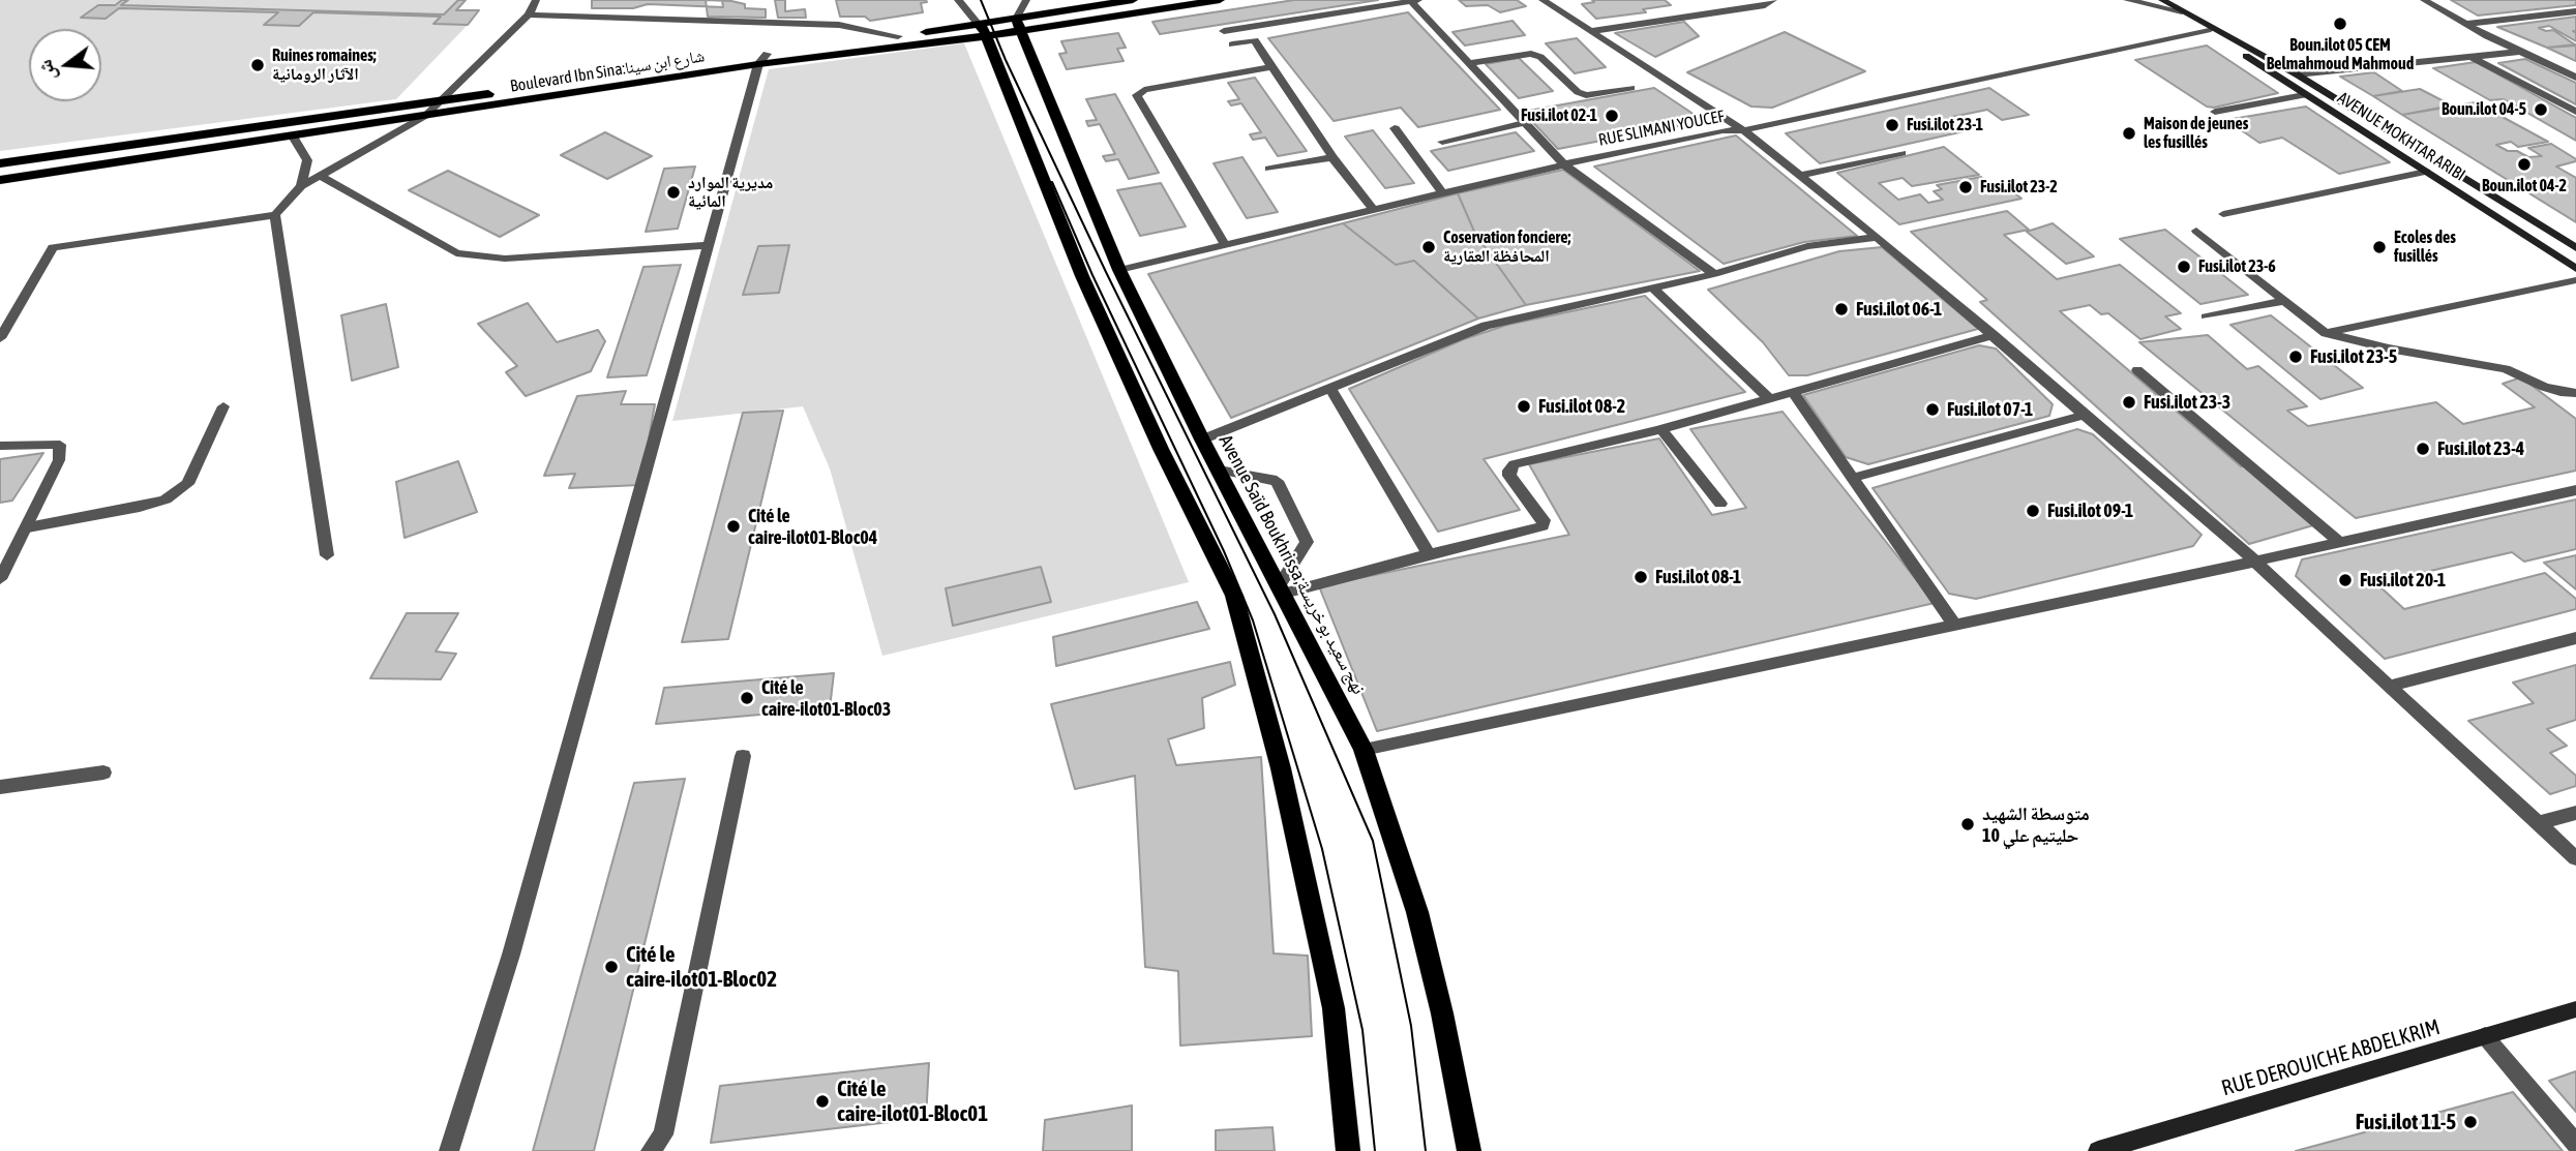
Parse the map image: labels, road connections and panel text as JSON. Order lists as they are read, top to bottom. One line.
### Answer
{"streets":{"main road":["Boulevard Ibn Sina:شارع ابن سينا","AVENUE MOKHTAR ARIBI","Avenue Saïd Boukhrissa;نهج سعيد بوخريسة","RUE DEROUICHE ABDELKRIM"],"street":["RUE SLIMANI YOUCEF"]},"crossings":[["Boulevard Ibn Sina:شارع ابن سينا","Avenue Saïd Boukhrissa;نهج سعيد بوخريسة"],["RUE SLIMANI YOUCEF","AVENUE MOKHTAR ARIBI"],["RUE SLIMANI YOUCEF","Avenue Saïd Boukhrissa;نهج سعيد بوخريسة"]],"places":["Boun.ilot 05 CEM Belmahmoud Mahmoud","Ruines romaines; الآثار الرومانية","Boun.ilot 04-5","Fusi.ilot 02-1","Fusi.ilot 23-1","Maison de jeunes les fusillés","Boun.ilot 04-2","Fusi.ilot 23-2","مديرية الموارد المائية","Coservation fonciere; المحافظة العقارية","Ecoles des fusillés","Fusi.ilot 23-6","Fusi.ilot 06-1","Fusi.ilot 23-5","Fusi.ilot 23-3","Fusi.ilot 08-2","Fusi.ilot 07-1","Fusi.ilot 23-4","Fusi.ilot 09-1","Cité le caire-ilot01-Bloc04","Fusi.ilot 08-1","Fusi.ilot 20-1","Cité le caire-ilot01-Bloc03","متوسطة الشهيد حليتيم علي 10","Cité le caire-ilot01-Bloc02","Cité le caire-ilot01-Bloc01","Fusi.ilot 11-5"],"north":"left"}
